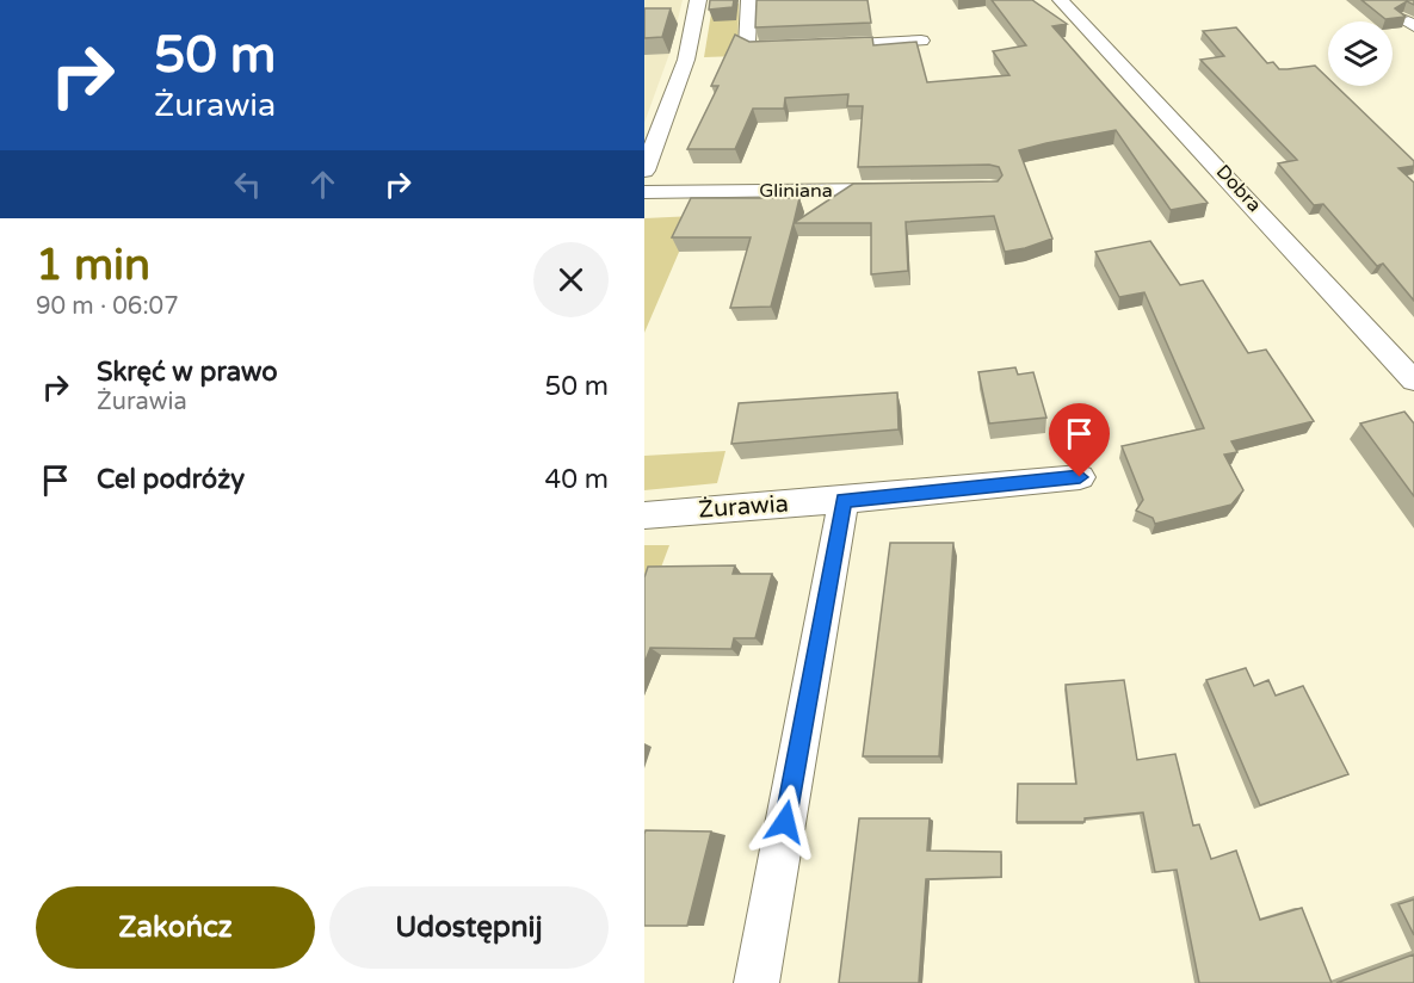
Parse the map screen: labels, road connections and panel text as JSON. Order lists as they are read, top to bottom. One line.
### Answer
{"streets":{"street":["Dobra","Gliniana","Żurawia"]},"page":{"turn":["50 m","Żurawia"],"heading":["1 min","90 m · 06:07"],"list":[{"name":"Skręć w prawo","note":"Żurawia","value":"50 m"},{"name":"Cel podróży","value":"40 m"}],"buttons":["Zakończ","Udostępnij"]}}
